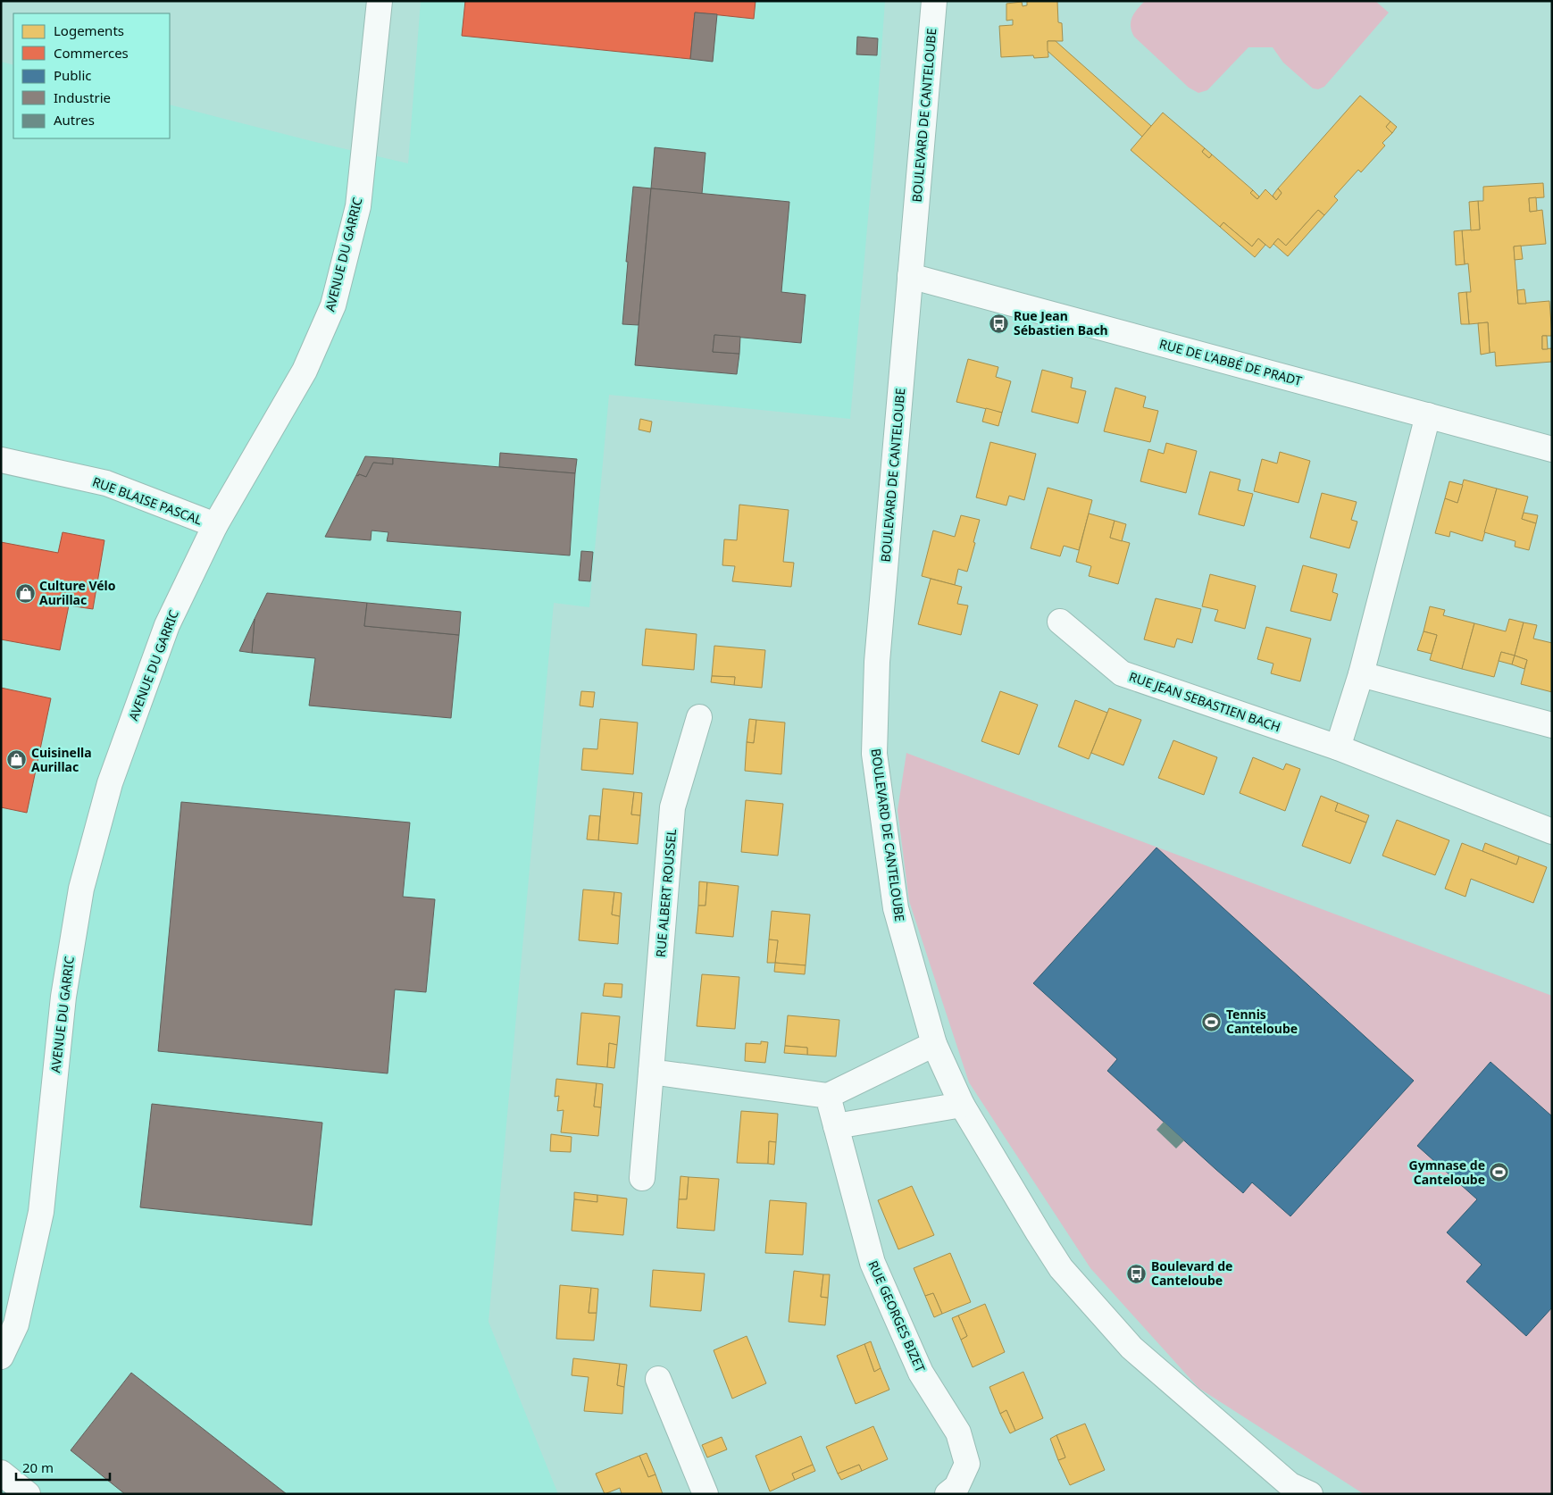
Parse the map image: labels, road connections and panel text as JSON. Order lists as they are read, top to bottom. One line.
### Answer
{"streets":{"street":["BOULEVARD DE CANTELOUBE","AVENUE DU GARRIC","RUE DE L'ABBÉ DE PRADT","RUE BLAISE PASCAL","RUE JEAN SEBASTIEN BACH","RUE ALBERT ROUSSEL","RUE GEORGES BIZET"]},"crossings":[["BOULEVARD DE CANTELOUBE","RUE DE L'ABBÉ DE PRADT"],["AVENUE DU GARRIC","RUE BLAISE PASCAL"]],"places":{"bus stop":["Rue Jean Sébastien Bach","Boulevard de Canteloube"],"shop":["Culture Vélo Aurillac","Cuisinella Aurillac"],"sports":["Tennis Canteloube","Gymnase de Canteloube"]},"legend":["Logements","Commerces","Public","Industrie","Autres"],"scale_bar":"20 m"}
